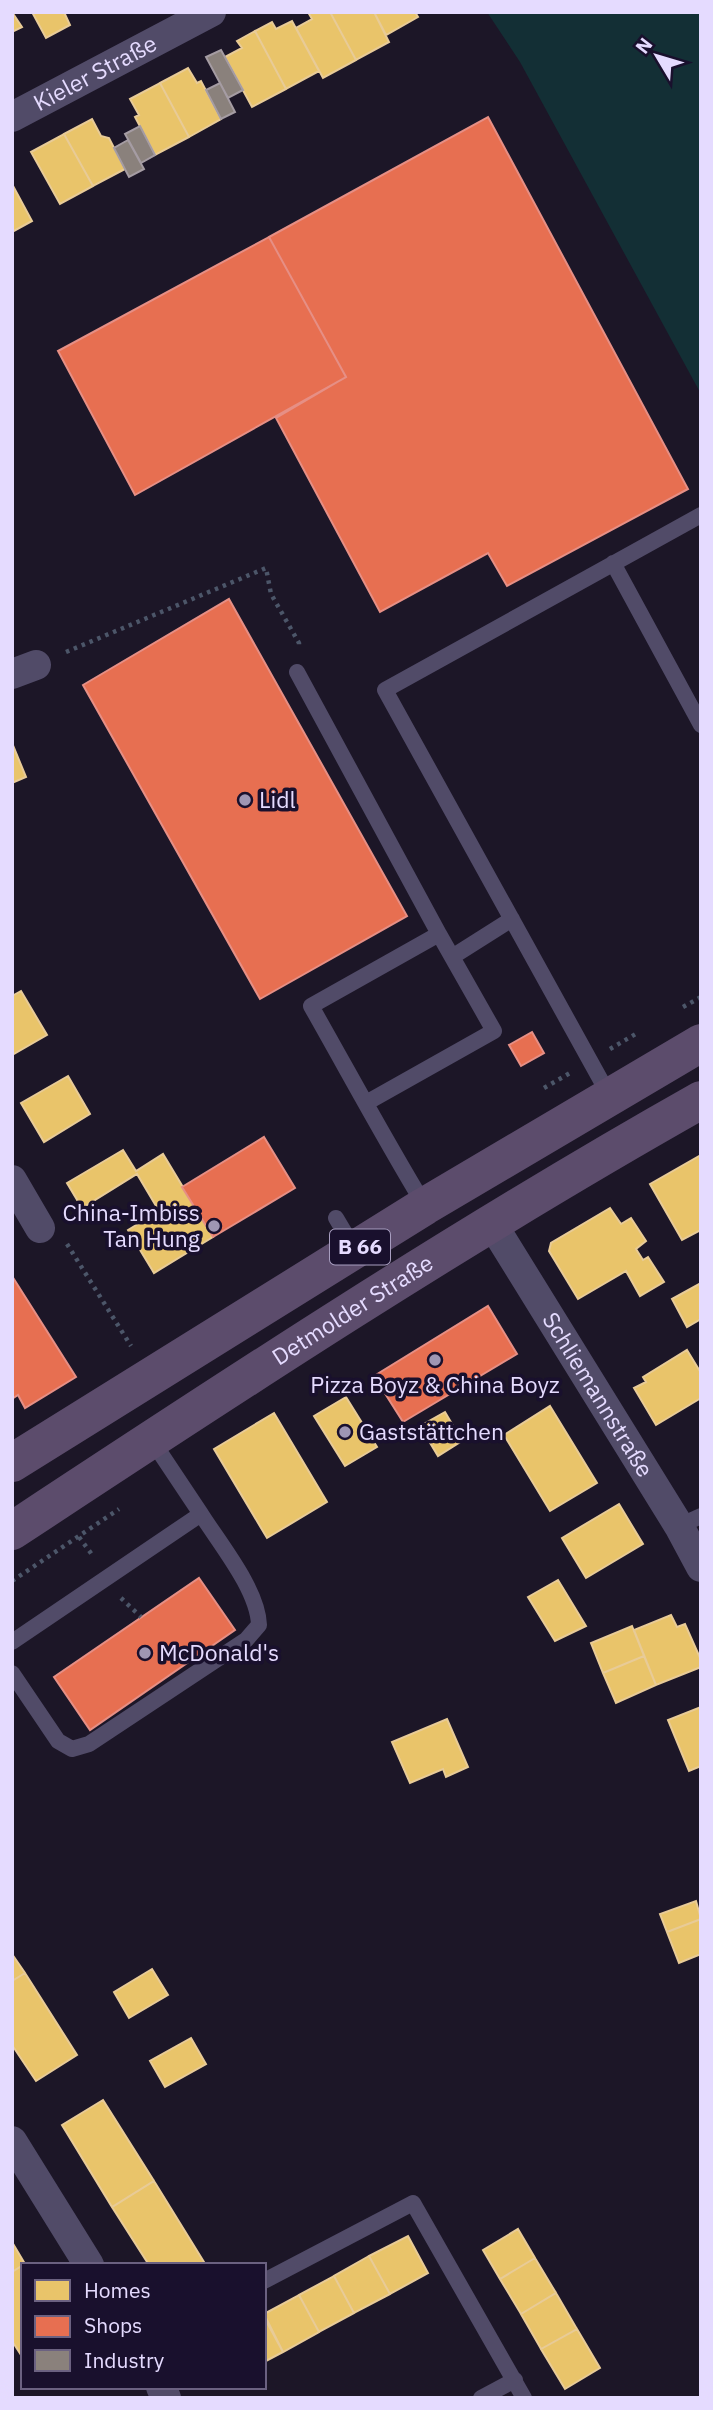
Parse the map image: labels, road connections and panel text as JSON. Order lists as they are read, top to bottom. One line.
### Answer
{"streets":{"main road":["B 66","Detmolder Straße"],"street":["Kieler Straße","Schliemannstraße"]},"crossings":[["Detmolder Straße","Schliemannstraße"]],"places":["Lidl","China-Imbiss Tan Hung","Pizza Boyz & China Boyz","Gaststättchen","McDonald's"],"legend":["Homes","Shops","Industry"],"north":"top left"}
